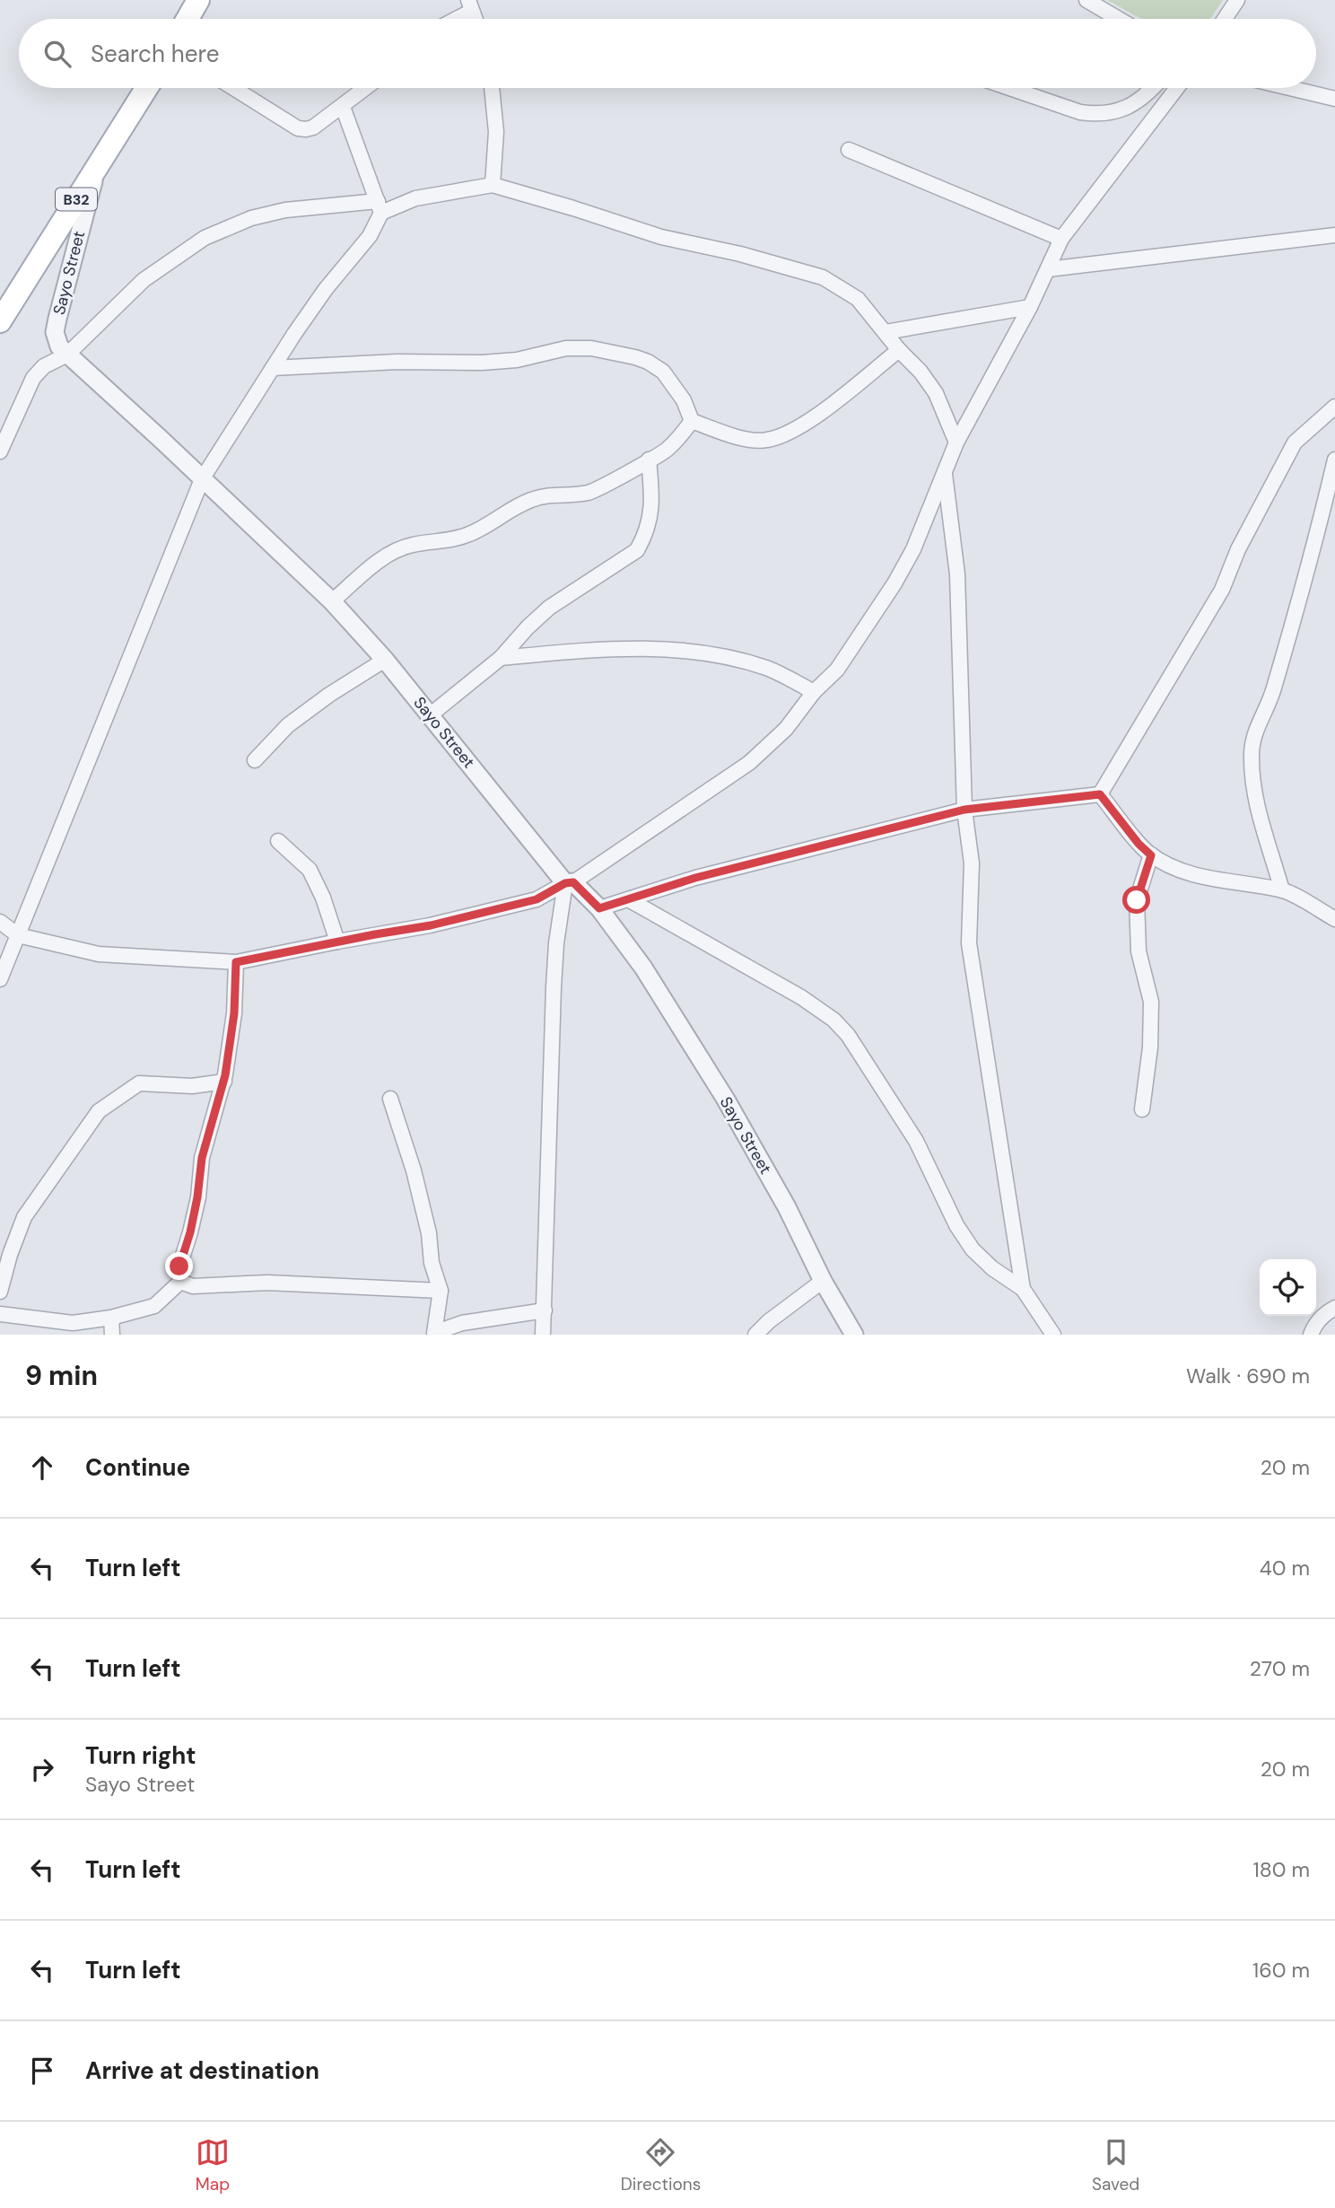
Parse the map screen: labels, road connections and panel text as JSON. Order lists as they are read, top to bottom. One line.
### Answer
{"streets":{"main road":["B32"],"street":["Sayo Street"]},"crossings":[["B32","Sayo Street"]],"page":{"search":"Search here","heading":["9 min","Walk · 690 m"],"list":[["Continue","20 m"],["Turn left","40 m"],["Turn left","270 m"],["Turn right","Sayo Street","20 m"],["Turn left","180 m"],["Turn left","160 m"],"Arrive at destination"],"nav":["Map","Directions","Saved"]}}
